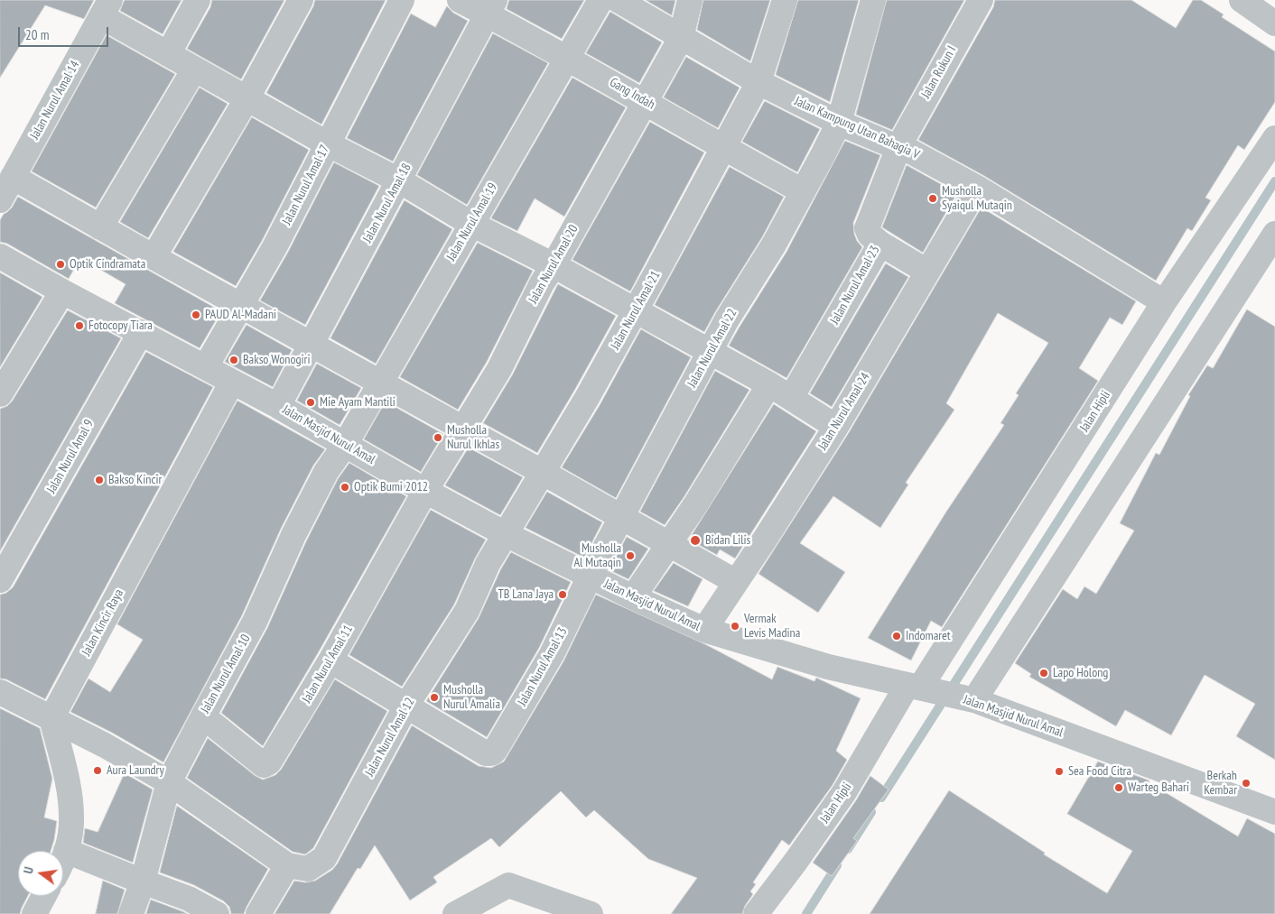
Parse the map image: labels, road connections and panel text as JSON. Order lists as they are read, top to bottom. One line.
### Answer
{"streets":{"street":["Jalan Rukun I","Gang Indah","Jalan Nurul Amal 14","Jalan Kampung Utan Bahagia V","Jalan Nurul Amal 17","Jalan Nurul Amal 18","Jalan Nurul Amal 19","Jalan Nurul Amal 20","Jalan Nurul Amal 23","Jalan Nurul Amal 21","Jalan Nurul Amal 22","Jalan Nurul Amal 24","Jalan Hipli","Jalan Masjid Nurul Amal","Jalan Nurul Amal 9","Jalan Kincir Raya","Jalan Nurul Amal 11","Jalan Nurul Amal 13","Jalan Nurul Amal 10","Jalan Nurul Amal 12"]},"crossings":[["Jalan Rukun I","Jalan Kampung Utan Bahagia V"],["Jalan Rukun I","Jalan Nurul Amal 23"],["Gang Indah","Jalan Nurul Amal 18"],["Gang Indah","Jalan Nurul Amal 19"],["Gang Indah","Jalan Nurul Amal 20"],["Gang Indah","Jalan Nurul Amal 21"],["Gang Indah","Jalan Nurul Amal 22"],["Jalan Kampung Utan Bahagia V","Jalan Nurul Amal 20"],["Jalan Kampung Utan Bahagia V","Jalan Nurul Amal 23"],["Jalan Kampung Utan Bahagia V","Jalan Nurul Amal 21"],["Jalan Kampung Utan Bahagia V","Jalan Nurul Amal 22"],["Jalan Kampung Utan Bahagia V","Jalan Nurul Amal 24"],["Jalan Kampung Utan Bahagia V","Jalan Hipli"],["Jalan Nurul Amal 17","Jalan Masjid Nurul Amal"],["Jalan Nurul Amal 18","Jalan Masjid Nurul Amal"],["Jalan Nurul Amal 19","Jalan Masjid Nurul Amal"],["Jalan Nurul Amal 19","Jalan Nurul Amal 10"],["Jalan Nurul Amal 20","Jalan Masjid Nurul Amal"],["Jalan Nurul Amal 20","Jalan Nurul Amal 11"],["Jalan Nurul Amal 21","Jalan Masjid Nurul Amal"],["Jalan Nurul Amal 21","Jalan Nurul Amal 12"],["Jalan Nurul Amal 22","Jalan Masjid Nurul Amal"],["Jalan Nurul Amal 22","Jalan Nurul Amal 13"],["Jalan Nurul Amal 24","Jalan Masjid Nurul Amal"],["Jalan Hipli","Jalan Masjid Nurul Amal"],["Jalan Masjid Nurul Amal","Jalan Nurul Amal 9"],["Jalan Masjid Nurul Amal","Jalan Kincir Raya"],["Jalan Masjid Nurul Amal","Jalan Nurul Amal 11"],["Jalan Masjid Nurul Amal","Jalan Nurul Amal 13"],["Jalan Masjid Nurul Amal","Jalan Nurul Amal 10"],["Jalan Masjid Nurul Amal","Jalan Nurul Amal 12"],["Jalan Nurul Amal 11","Jalan Nurul Amal 10"],["Jalan Nurul Amal 13","Jalan Nurul Amal 12"]],"places":["Musholla Syaiqul Mutaqin","Optik Cindramata","PAUD Al-Madani","Fotocopy Tiara","Bakso Wonogiri","Mie Ayam Mantili","Musholla Nurul Ikhlas","Bakso Kincir","Optik Bumi 2012","Bidan Lilis","Musholla Al Mutaqin","TB Lana Jaya","Vermak Levis Madina","Indomaret","Lapo Holong","Musholla Nurul Amalia","Aura Laundry","Sea Food Citra","Berkah Kembar","Warteg Bahari"],"scale_bar":"20 m","north":"left"}
